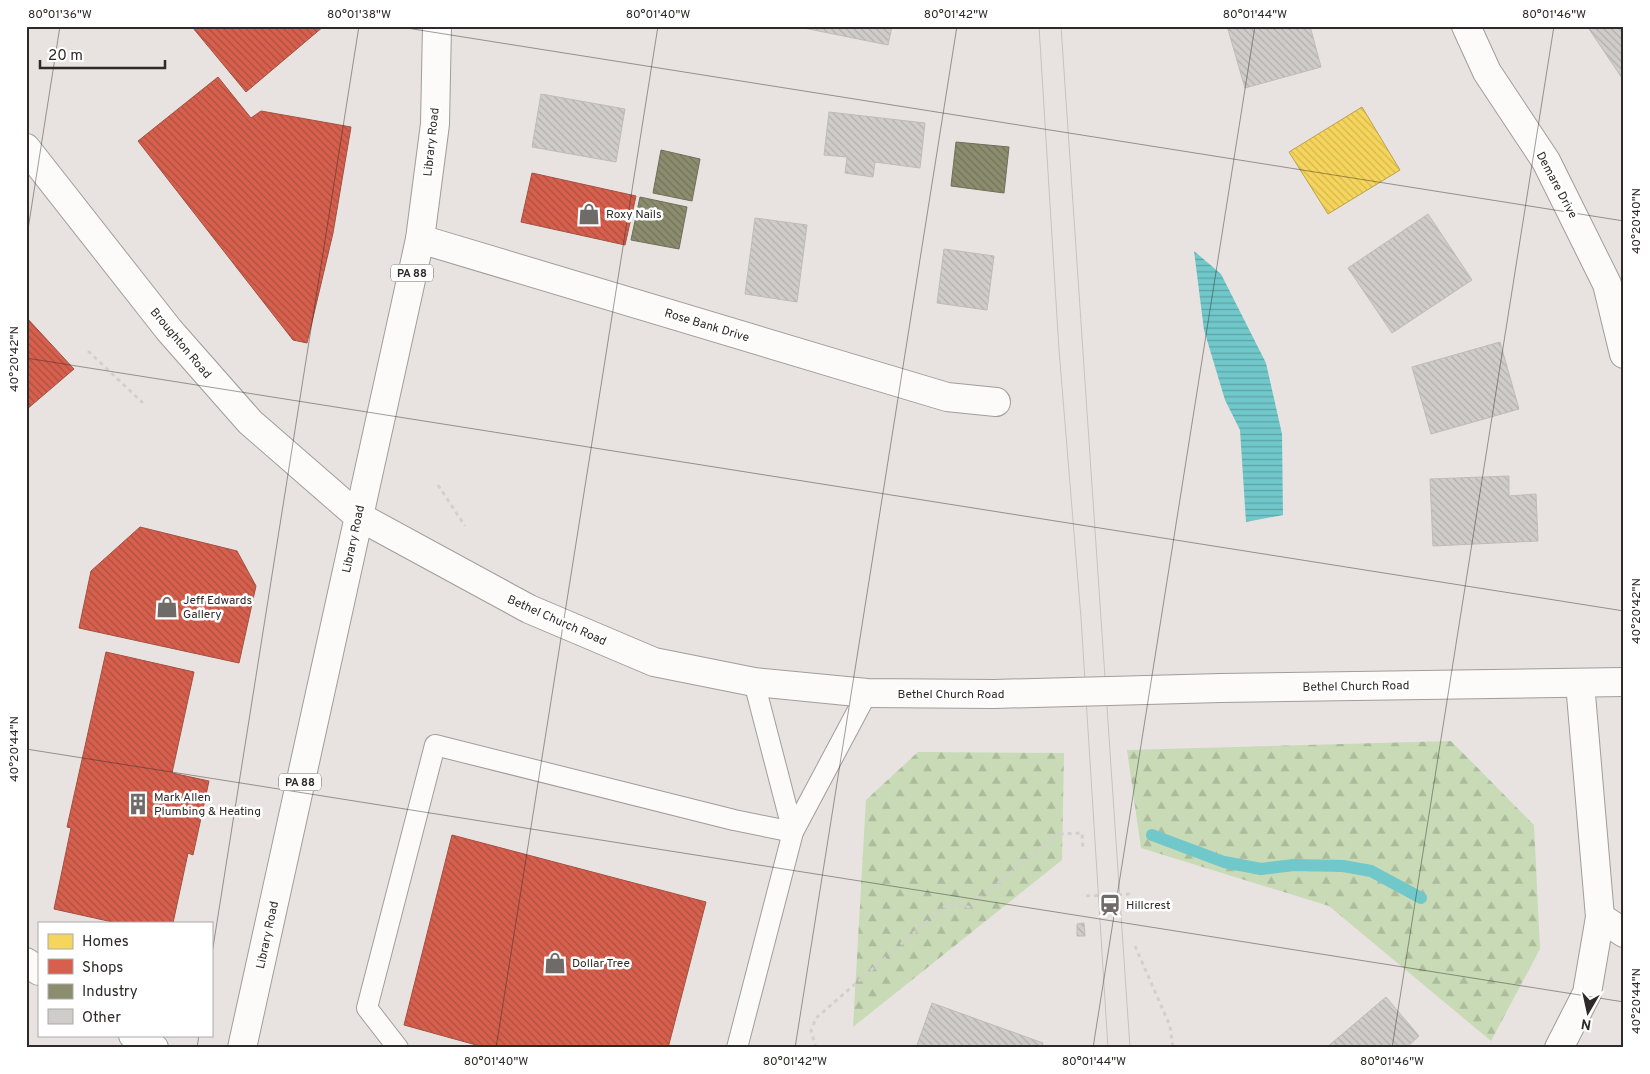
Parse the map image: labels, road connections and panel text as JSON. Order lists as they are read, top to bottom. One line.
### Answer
{"streets":{"street":["Library Road","Demare Drive","PA 88","Rose Bank Drive","Broughton Road","Bethel Church Road"]},"crossings":[["Library Road","Rose Bank Drive"],["Library Road","Broughton Road"],["Library Road","Bethel Church Road"],["Broughton Road","Bethel Church Road"]],"places":{"shop":["Roxy Nails","Jeff Edwards Gallery","Dollar Tree"],"building":["Mark Allen Plumbing & Heating"],"station":["Hillcrest"]},"legend":["Homes","Shops","Industry","Other"],"scale_bar":"20 m","north":"bottom","coordinates":["80°01'36\"W","80°01'38\"W","80°01'40\"W","80°01'42\"W","80°01'44\"W","80°01'46\"W","40°20'40\"N","40°20'42\"N","40°20'44\"N"]}
